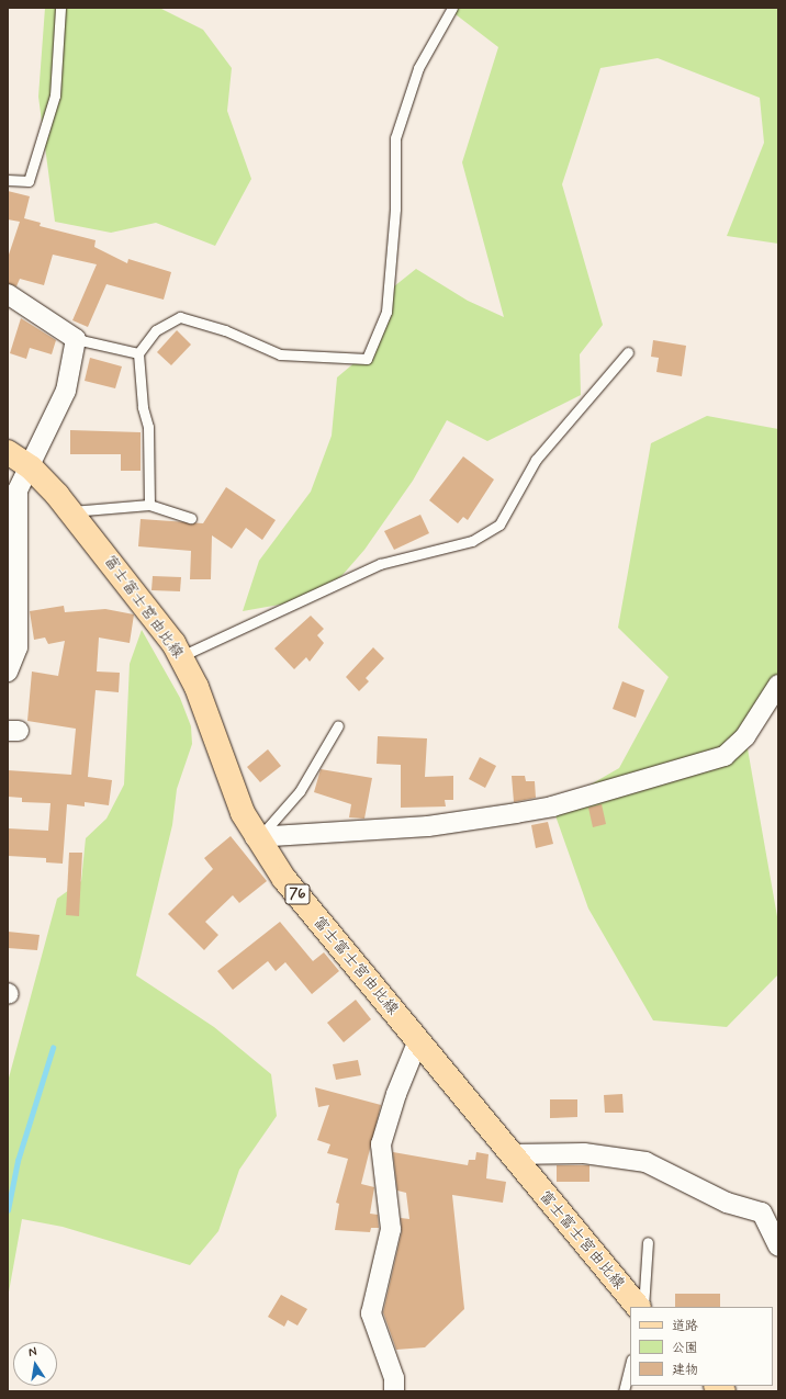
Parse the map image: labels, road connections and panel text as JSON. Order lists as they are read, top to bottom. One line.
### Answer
{"streets":{"main road":["富士富士宮由比線","76"]},"legend":["道路","公園","建物"],"north":"top"}
